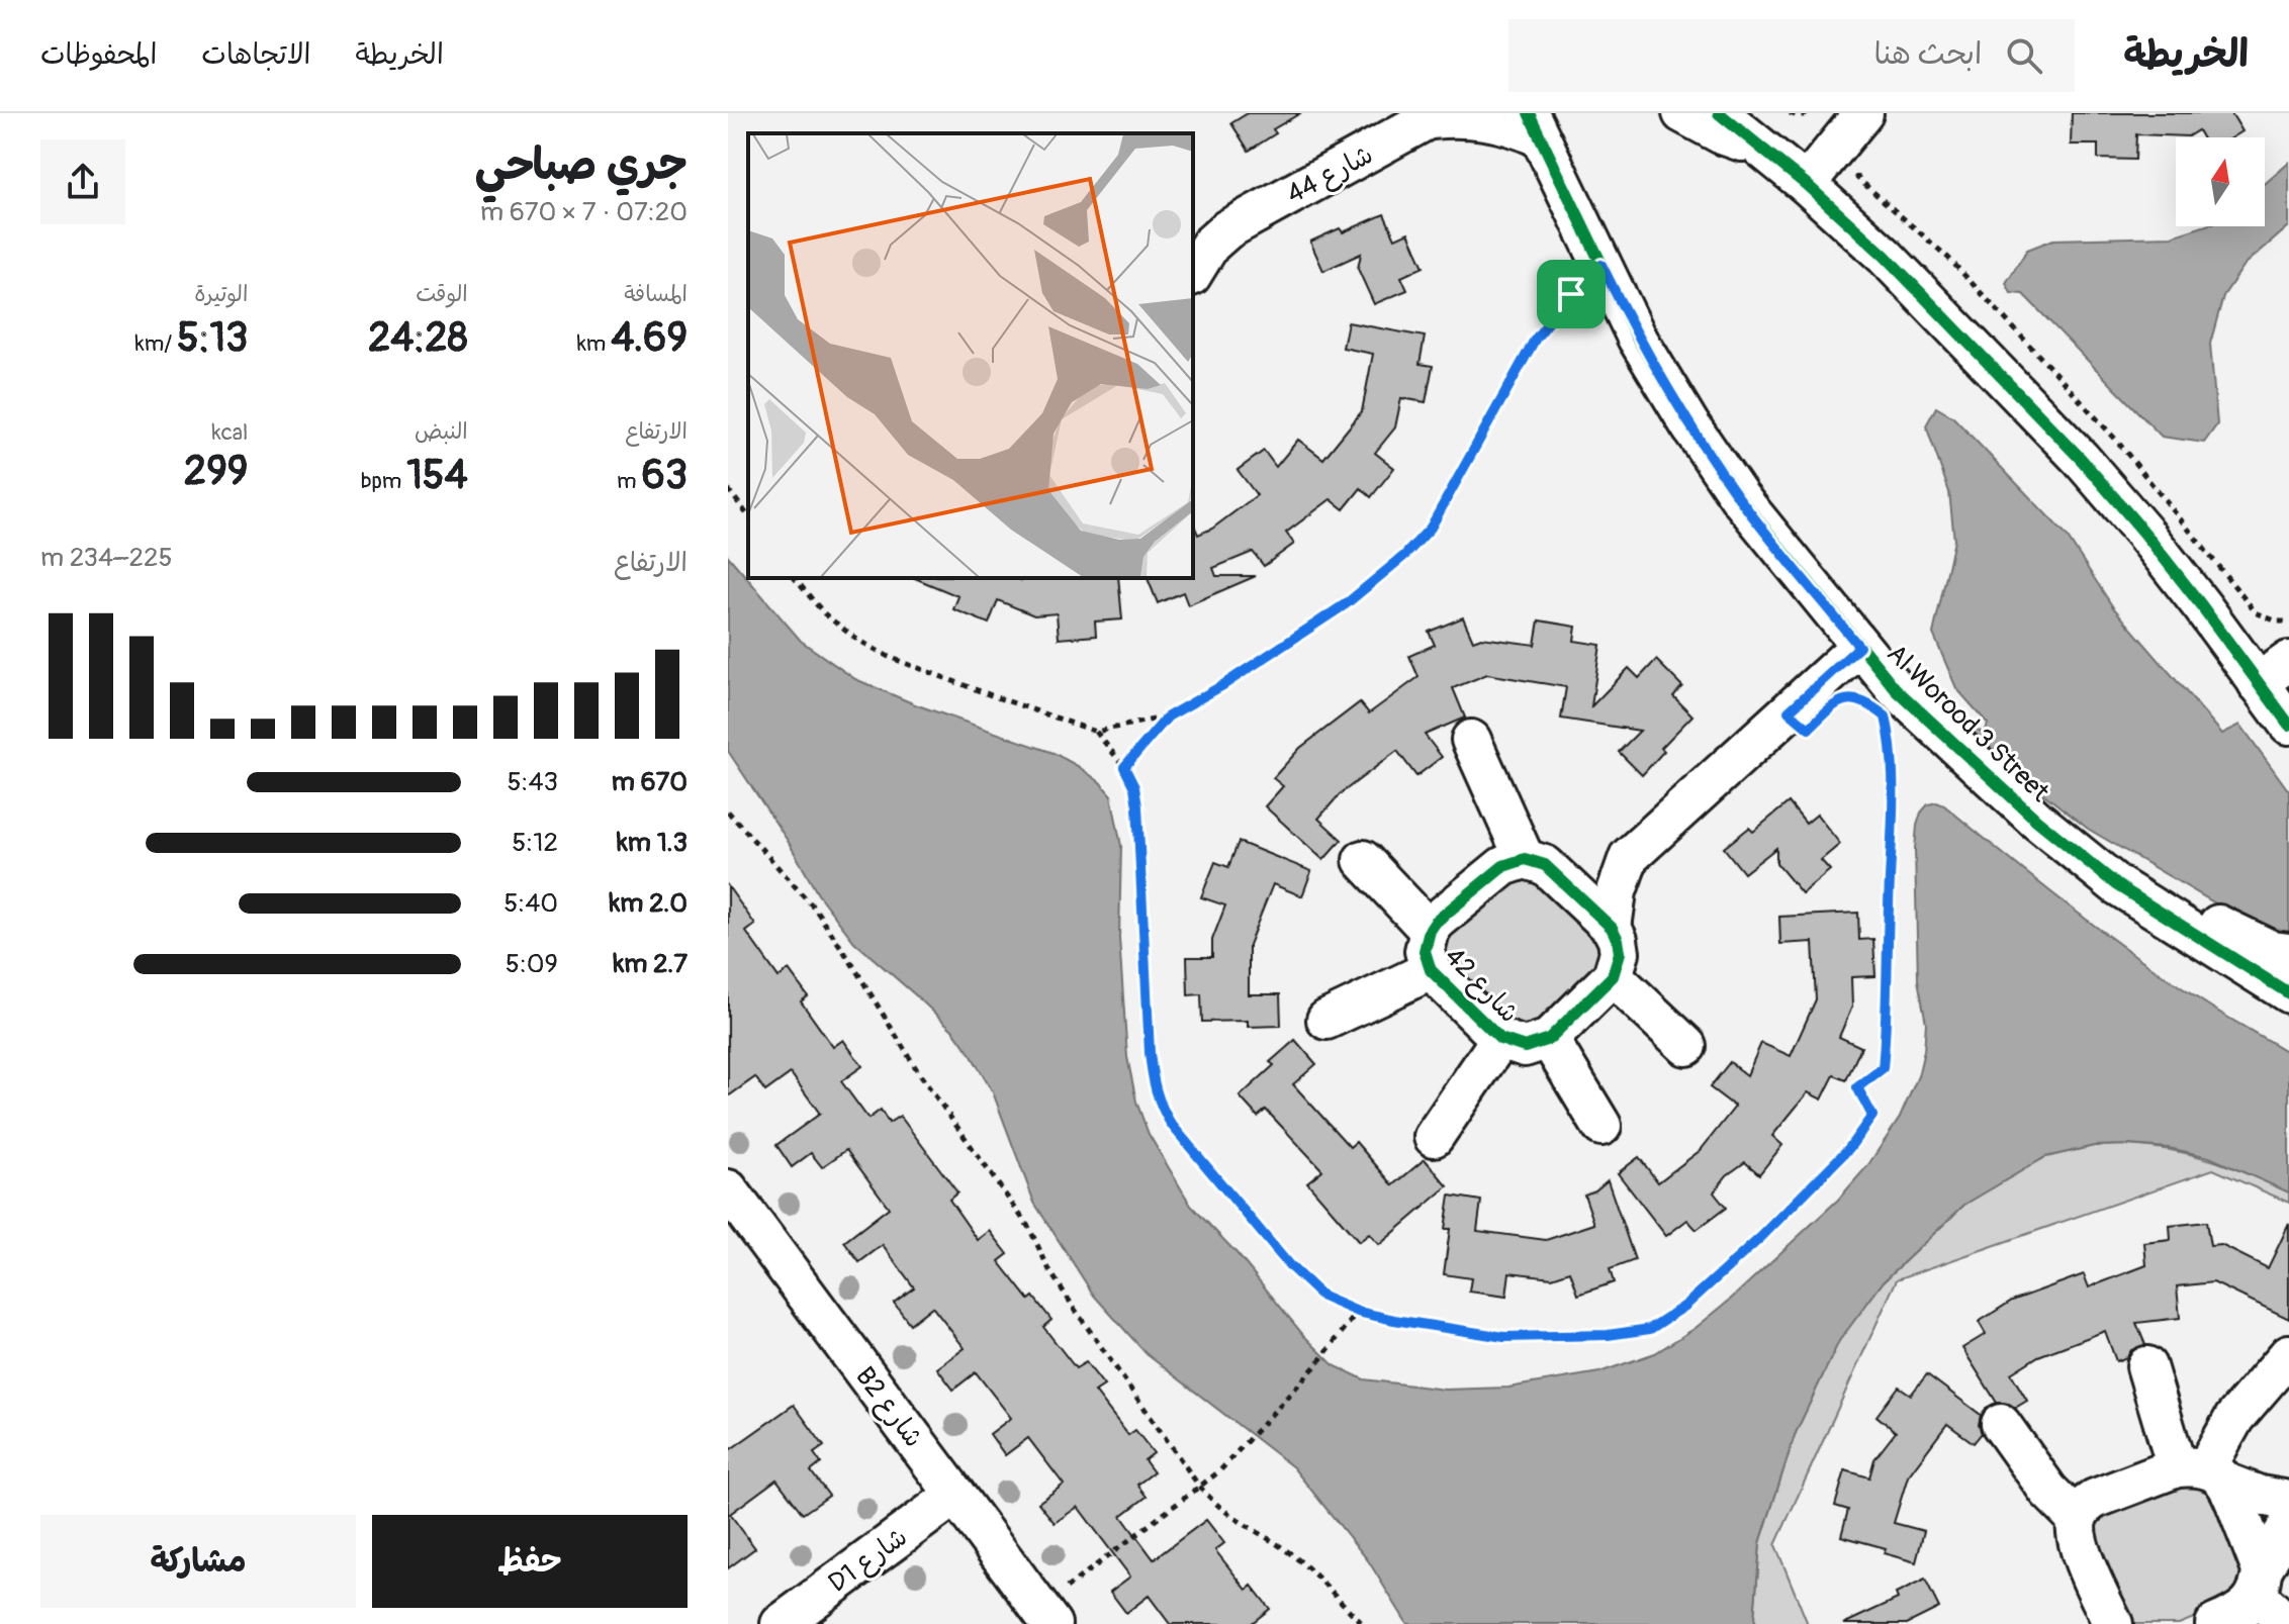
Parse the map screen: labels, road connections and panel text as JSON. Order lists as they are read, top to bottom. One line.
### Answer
{"streets":{"street":["شارع 44","Al Worood 3 Street","شارع 42","B2 شارع","D1 شارع"]},"crossings":[["شارع 44","Al Worood 3 Street"],["B2 شارع","D1 شارع"]],"north":"top","page":{"header":"الخريطة","search":"ابحث هنا","nav":["الخريطة","الاتجاهات","المحفوظات"],"heading":["جري صباحي","07:20 · 7 × 670 m"],"stats":[["المسافة","4.69 km"],["الوقت","24:28"],["الوتيرة","5:13 /km"],["الارتفاع","63 m"],["النبض","154 bpm"],["kcal","299"]],"chart":["الارتفاع","225–234 m"],"list":[{"name":"670 m","note":"5:43"},{"name":"1.3 km","note":"5:12"},{"name":"2.0 km","note":"5:40"},{"name":"2.7 km","note":"5:09"}],"buttons":["حفظ","مشاركة"]}}
